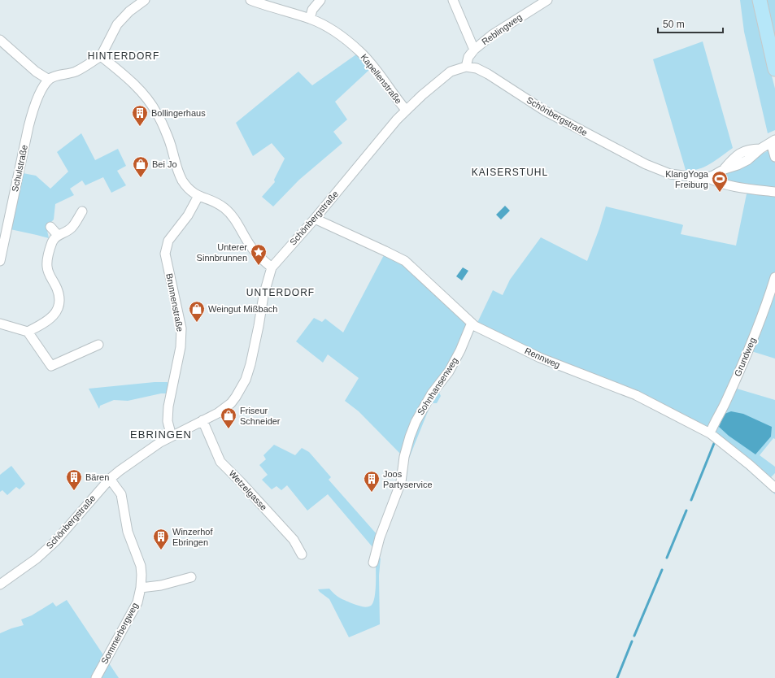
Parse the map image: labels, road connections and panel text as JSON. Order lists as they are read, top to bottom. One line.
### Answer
{"streets":{"street":["Reblingweg","Kapellenstraße","Schönbergstraße","Schulstraße","Brunnenstraße","Grundweg","Rennweg","Sohnhansenweg","Wetzelgasse","Sommerbergweg"]},"crossings":[["Reblingweg","Schönbergstraße"],["Kapellenstraße","Schönbergstraße"],["Schönbergstraße","Brunnenstraße"],["Schönbergstraße","Rennweg"],["Schönbergstraße","Wetzelgasse"],["Schönbergstraße","Sommerbergweg"],["Grundweg","Rennweg"],["Rennweg","Sohnhansenweg"]],"districts":["HINTERDORF","KAISERSTUHL","UNTERDORF","EBRINGEN"],"places":{"building":["Bollingerhaus","Bären","Joos Partyservice","Winzerhof Ebringen"],"shop":["Bei Jo","Weingut Mißbach","Friseur Schneider"],"sports":["KlangYoga Freiburg"],"place":["Unterer Sinnbrunnen"]},"scale_bar":"50 m"}
